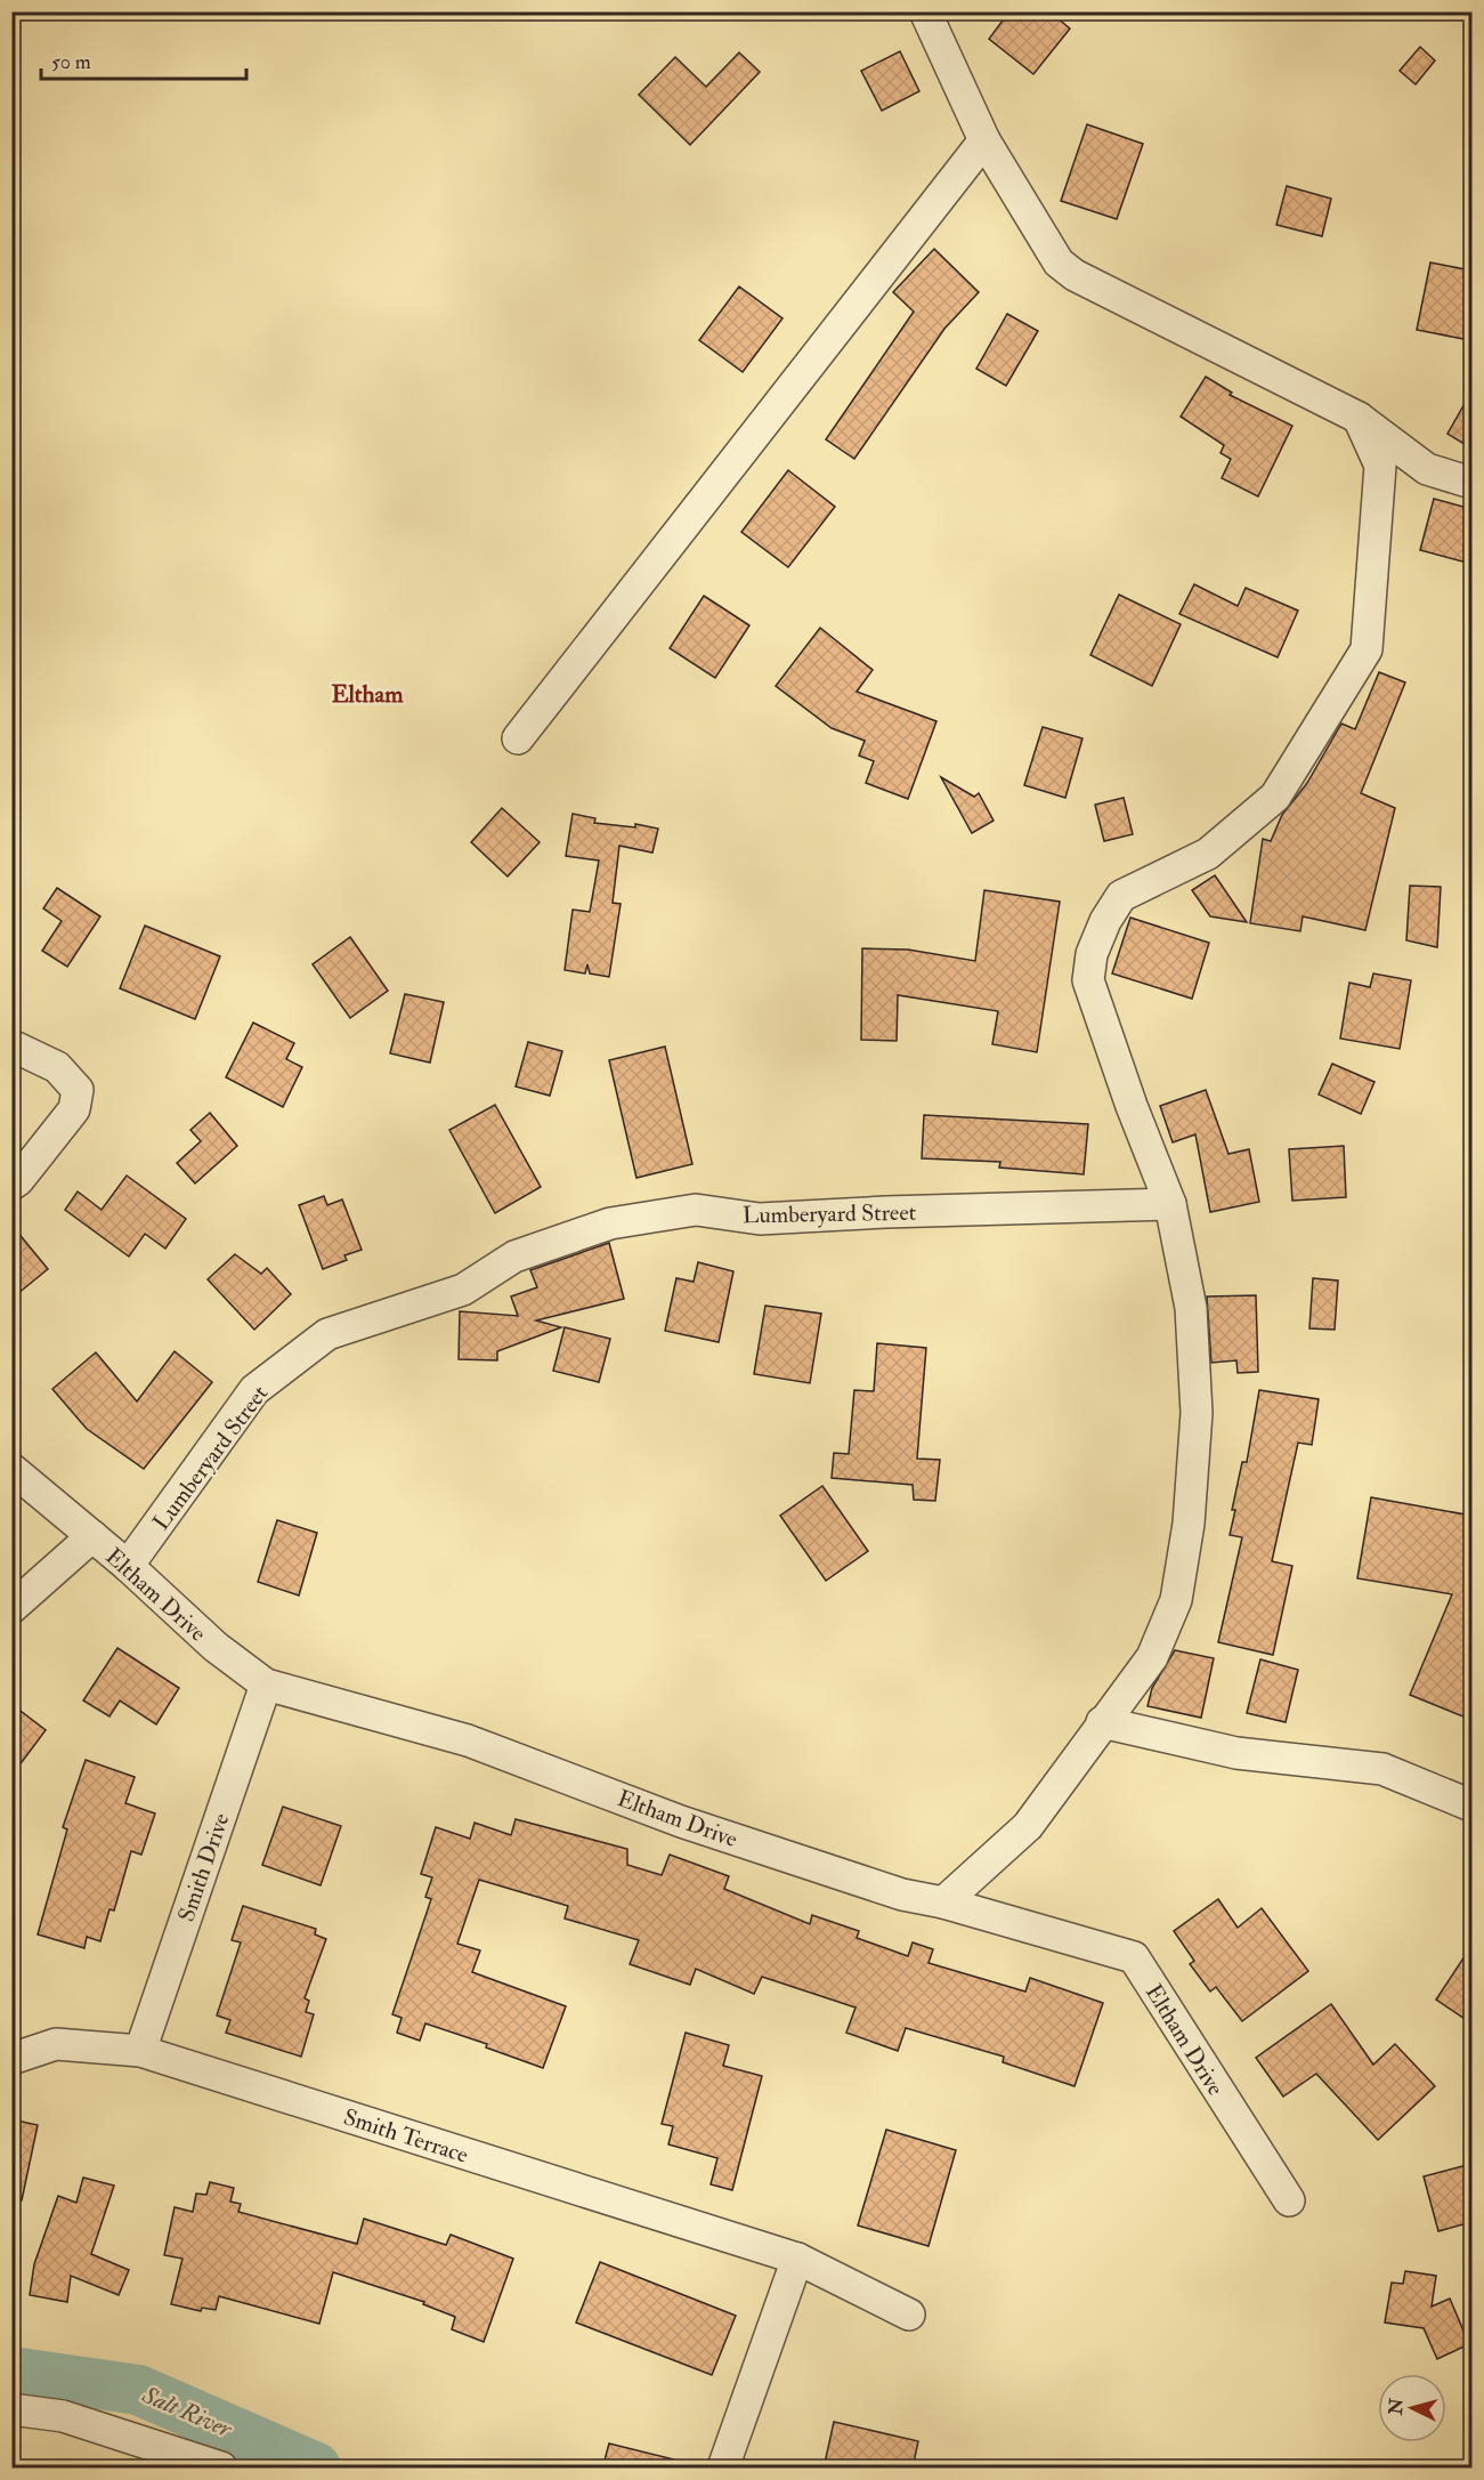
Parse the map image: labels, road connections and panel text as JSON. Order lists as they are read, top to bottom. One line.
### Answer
{"streets":{"street":["Lumberyard Street","Eltham Drive","Smith Drive","Smith Terrace"]},"crossings":[["Lumberyard Street","Eltham Drive"],["Eltham Drive","Smith Drive"],["Smith Drive","Smith Terrace"]],"districts":["Eltham"],"water":["Salt River"],"scale_bar":"50 m","north":"left"}
